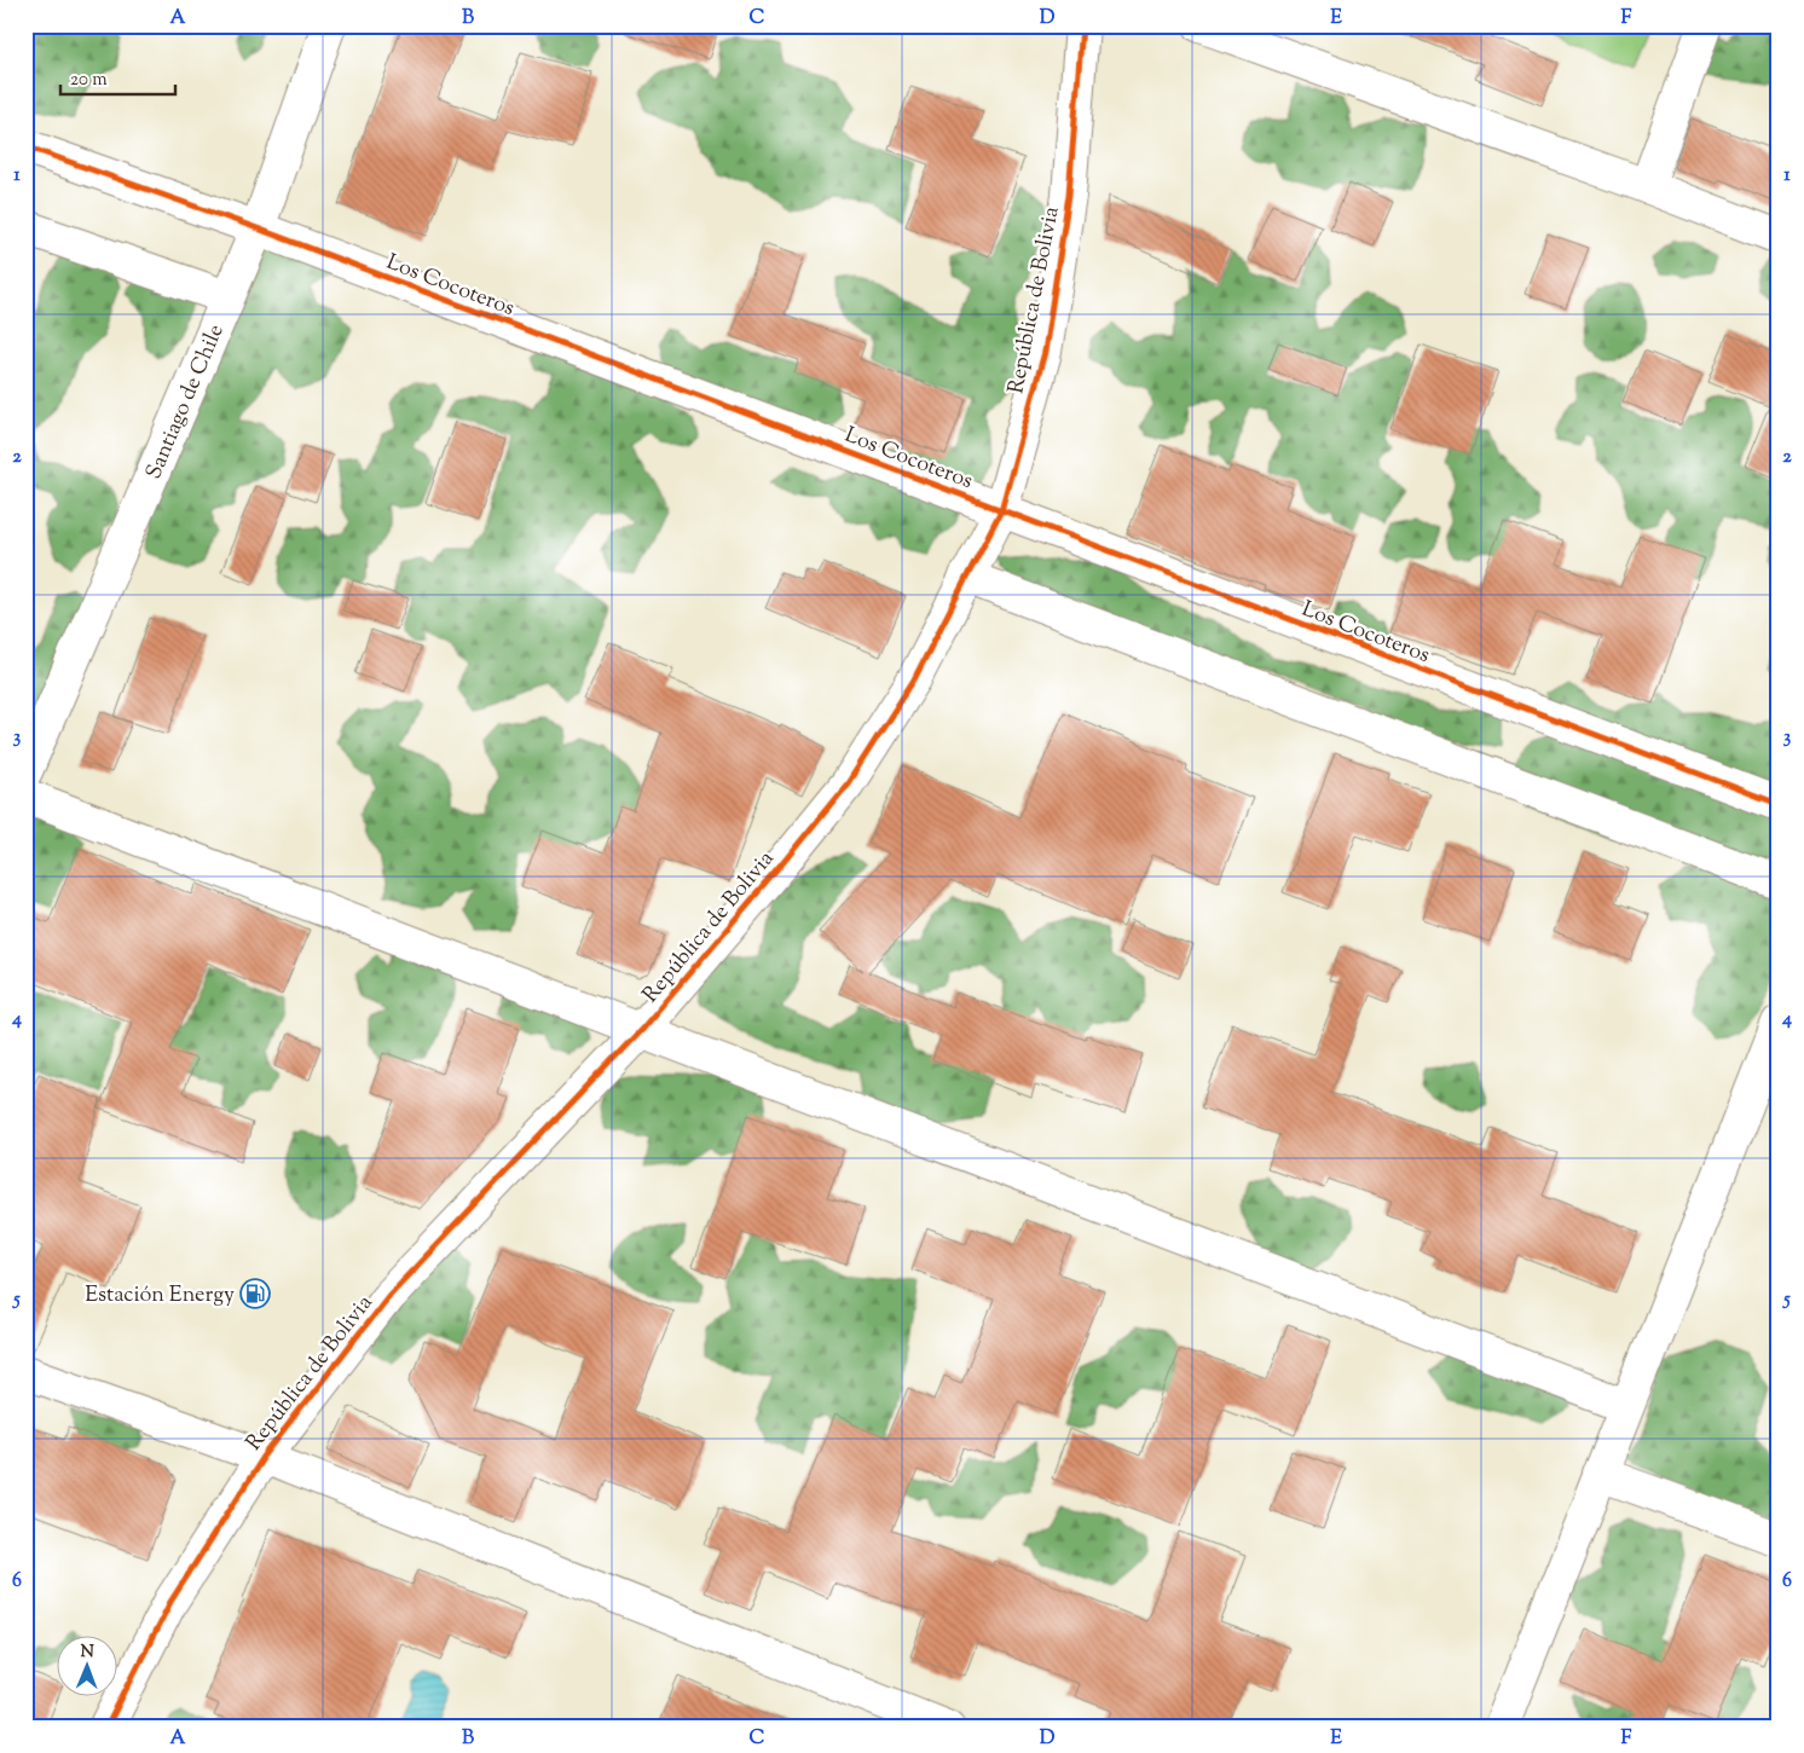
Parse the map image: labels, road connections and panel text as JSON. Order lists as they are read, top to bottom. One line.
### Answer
{"streets":{"street":["Los Cocoteros","República de Bolivia","Santiago de Chile"]},"crossings":[["Los Cocoteros","República de Bolivia"],["Los Cocoteros","Santiago de Chile"]],"places":{"fuel station":["Estación Energy"]},"scale_bar":"20 m","north":"top","grid":{"columns":["A","B","C","D","E","F"],"rows":["1","2","3","4","5","6"]}}
